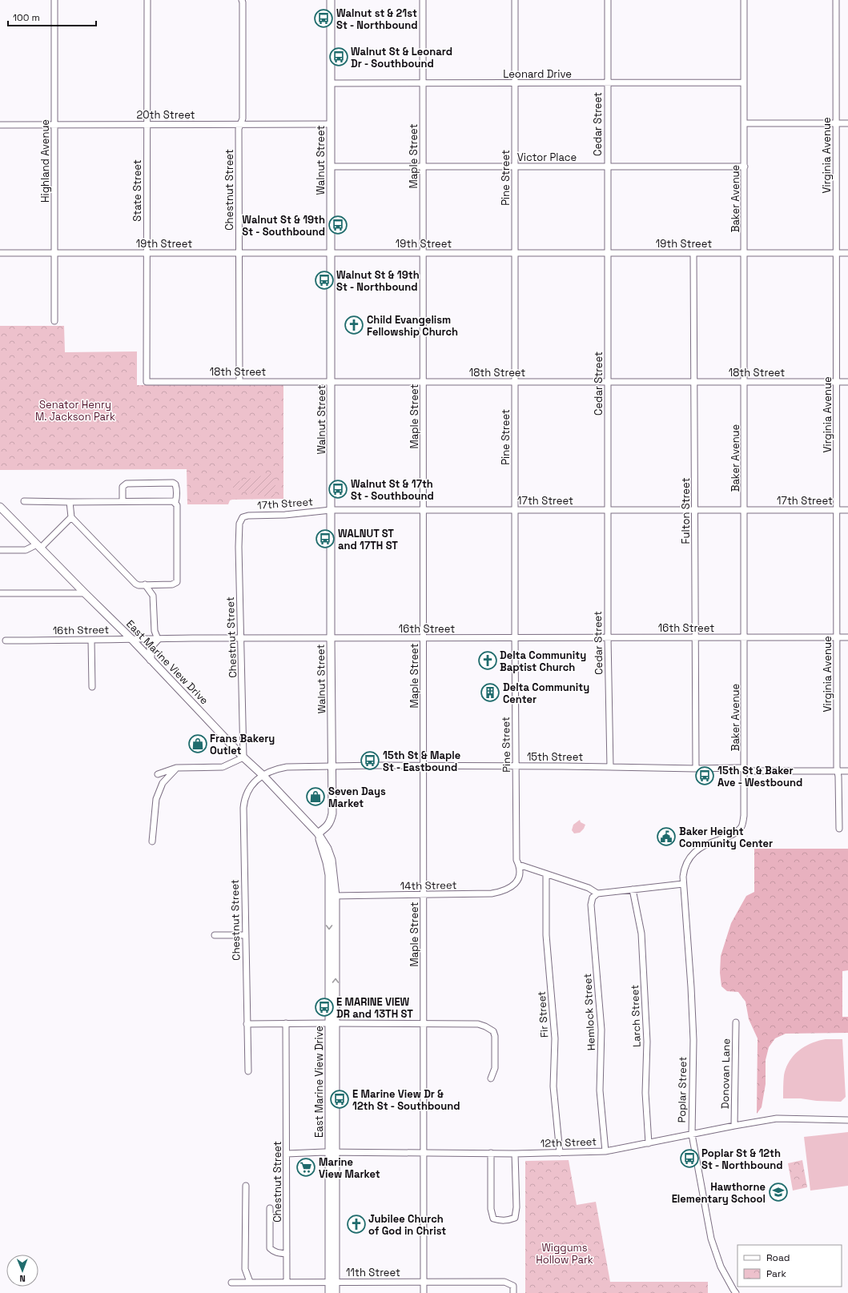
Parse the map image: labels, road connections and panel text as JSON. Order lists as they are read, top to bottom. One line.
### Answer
{"streets":{"main road":["Walnut Street","East Marine View Drive"],"street":["Leonard Drive","20th Street","Cedar Street","Virginia Avenue","Maple Street","Victor Place","Highland Avenue","Pine Street","Chestnut Street","State Street","Baker Avenue","19th Street","18th Street","17th Street","Fulton Street","16th Street","15th Street","14th Street","Hemlock Street","Fir Street","Larch Street","Donovan Lane","Poplar Street","12th Street","11th Street"]},"crossings":[["Leonard Drive","Cedar Street"],["Leonard Drive","Maple Street"],["Leonard Drive","Walnut Street"],["Leonard Drive","Pine Street"],["Leonard Drive","Baker Avenue"],["20th Street","Walnut Street"],["20th Street","Highland Avenue"],["20th Street","Chestnut Street"],["20th Street","State Street"],["Cedar Street","Victor Place"],["Cedar Street","19th Street"],["Cedar Street","18th Street"],["Cedar Street","17th Street"],["Cedar Street","16th Street"],["Cedar Street","15th Street"],["Virginia Avenue","19th Street"],["Virginia Avenue","18th Street"],["Virginia Avenue","17th Street"],["Virginia Avenue","16th Street"],["Virginia Avenue","15th Street"],["Maple Street","Victor Place"],["Maple Street","19th Street"],["Maple Street","18th Street"],["Maple Street","17th Street"],["Maple Street","16th Street"],["Maple Street","15th Street"],["Maple Street","14th Street"],["Maple Street","12th Street"],["Maple Street","11th Street"],["Victor Place","Walnut Street"],["Victor Place","Pine Street"],["Victor Place","Baker Avenue"],["Walnut Street","19th Street"],["Walnut Street","18th Street"],["Walnut Street","17th Street"],["Walnut Street","16th Street"],["Walnut Street","East Marine View Drive"],["Walnut Street","15th Street"],["Highland Avenue","19th Street"],["Pine Street","19th Street"],["Pine Street","18th Street"],["Pine Street","17th Street"],["Pine Street","16th Street"],["Pine Street","15th Street"],["Pine Street","14th Street"],["Chestnut Street","19th Street"],["Chestnut Street","18th Street"],["Chestnut Street","17th Street"],["Chestnut Street","16th Street"],["Chestnut Street","East Marine View Drive"],["Chestnut Street","15th Street"],["Chestnut Street","12th Street"],["Chestnut Street","11th Street"],["State Street","19th Street"],["State Street","18th Street"],["Baker Avenue","19th Street"],["Baker Avenue","18th Street"],["Baker Avenue","17th Street"],["Baker Avenue","16th Street"],["Baker Avenue","15th Street"],["Baker Avenue","Poplar Street"],["19th Street","Fulton Street"],["18th Street","Fulton Street"],["17th Street","Fulton Street"],["Fulton Street","16th Street"],["Fulton Street","15th Street"],["16th Street","East Marine View Drive"],["East Marine View Drive","15th Street"],["East Marine View Drive","14th Street"],["East Marine View Drive","12th Street"],["East Marine View Drive","11th Street"],["Hemlock Street","12th Street"],["Fir Street","12th Street"],["Larch Street","12th Street"],["Donovan Lane","12th Street"],["Poplar Street","12th Street"]],"parks":["Senator Henry M. Jackson Park","Wiggums Hollow Park"],"places":{"bus stop":["Walnut st & 21st St - Northbound","Walnut St & Leonard Dr - Southbound","Walnut St & 19th St - Southbound","Walnut St & 19th St - Northbound","Walnut St & 17th St - Southbound","WALNUT ST and 17TH ST","15th St & Maple St - Eastbound","15th St & Baker Ave - Westbound","E MARINE VIEW DR and 13TH ST","E Marine View Dr & 12th St - Southbound","Poplar St & 12th St - Northbound"],"church":["Child Evangelism Fellowship Church","Delta Community Baptist Church","Jubilee Church of God in Christ"],"building":["Delta Community Center"],"shop":["Frans Bakery Outlet","Seven Days Market"],"public building":["Baker Height Community Center"],"supermarket":["Marine View Market"],"school or university":["Hawthorne Elementary School"]},"legend":["Road","Park"],"scale_bar":"100 m","north":"bottom"}
